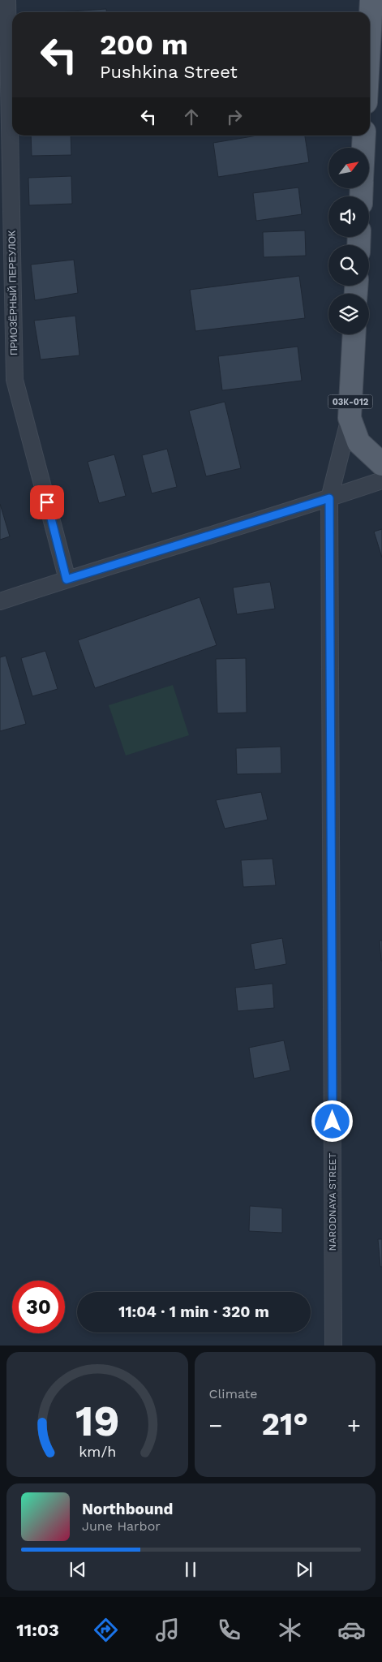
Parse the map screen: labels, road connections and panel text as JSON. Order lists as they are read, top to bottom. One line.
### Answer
{"streets":{"main road":["03К-012"],"street":["ПРИОЗЁРНЫЙ ПЕРЕУЛОК","NARODNAYA STREET"]},"crossings":[["03К-012","NARODNAYA STREET"]],"north":"top right","page":{"turn":["200 m","Pushkina Street"],"limit":"30","trip":"11:04 · 1 min · 320 m","tile":"Climate","heat":["−","21°","+"],"song":["Northbound","June Harbor"],"tabs":"11:03","gauge":["19","km/h"]}}
